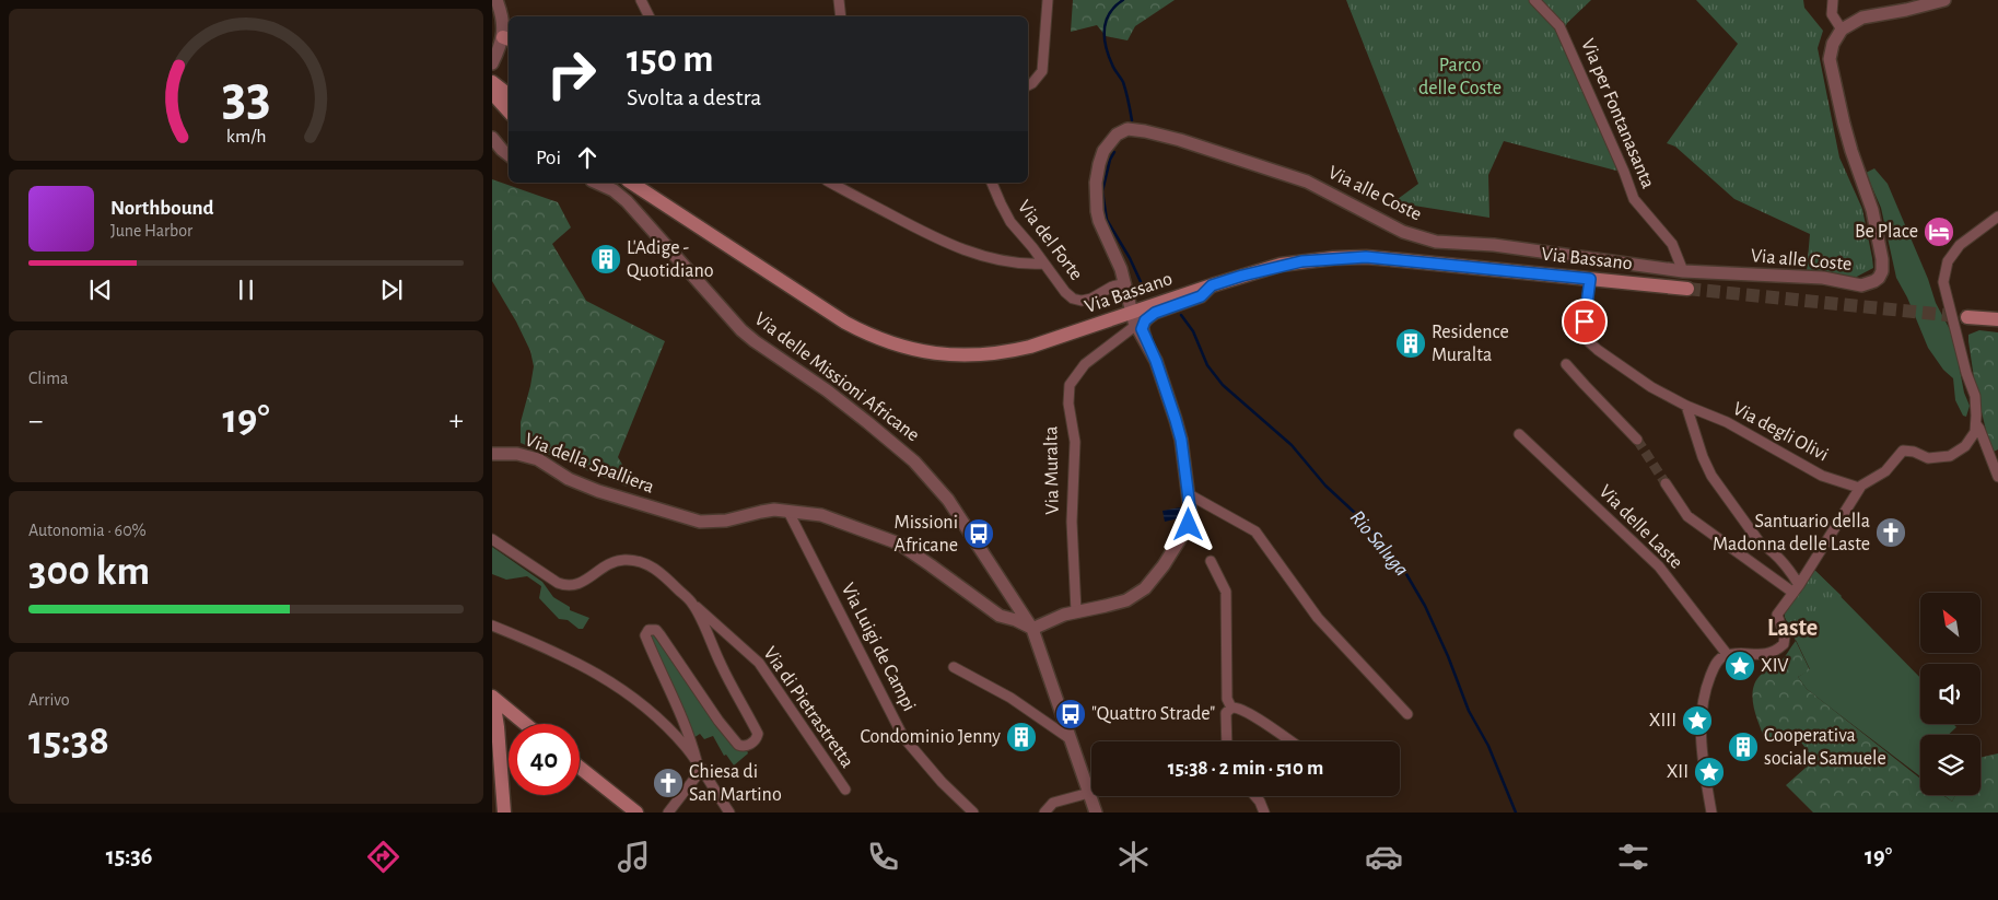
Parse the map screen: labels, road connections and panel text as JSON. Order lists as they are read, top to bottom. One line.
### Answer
{"streets":{"main road":["Via Bassano"],"street":["Via per Fontanasanta","Via alle Coste","Via del Forte","Via delle Missioni Africane","Via degli Olivi","Via della Spalliera","Via Muralta","Via delle Laste","Via Luigi de Campi","Via di Pietrastretta"]},"crossings":[["Via per Fontanasanta","Via alle Coste"],["Via alle Coste","Via del Forte"],["Via alle Coste","Via Bassano"],["Via alle Coste","Via Muralta"],["Via Bassano","Via degli Olivi"],["Via Bassano","Via Muralta"],["Via delle Missioni Africane","Via della Spalliera"],["Via della Spalliera","Via Luigi de Campi"]],"districts":["Laste"],"water":["Rio Saluga"],"parks":["Parco delle Coste"],"places":{"hotel":["Be Place"],"building":["L'Adige - Quotidiano","Residence Muralta","Condominio Jenny","Cooperativa sociale Samuele"],"church":["Santuario della Madonna delle Laste","Chiesa di San Martino"],"bus stop":["Missioni Africane","\"Quattro Strade\""],"place":["XIV","XIII","XII"]},"north":"top left","page":{"turn":["150 m","Svolta a destra"],"then":"Poi","song":["Northbound","June Harbor"],"tile":["Clima",["Autonomia · 60%","300 km"],["Arrivo","15:38"]],"heat":["−","19°","+"],"limit":"40","trip":"15:38 · 2 min · 510 m","tabs":["15:36","19°"],"gauge":["33","km/h"]}}
